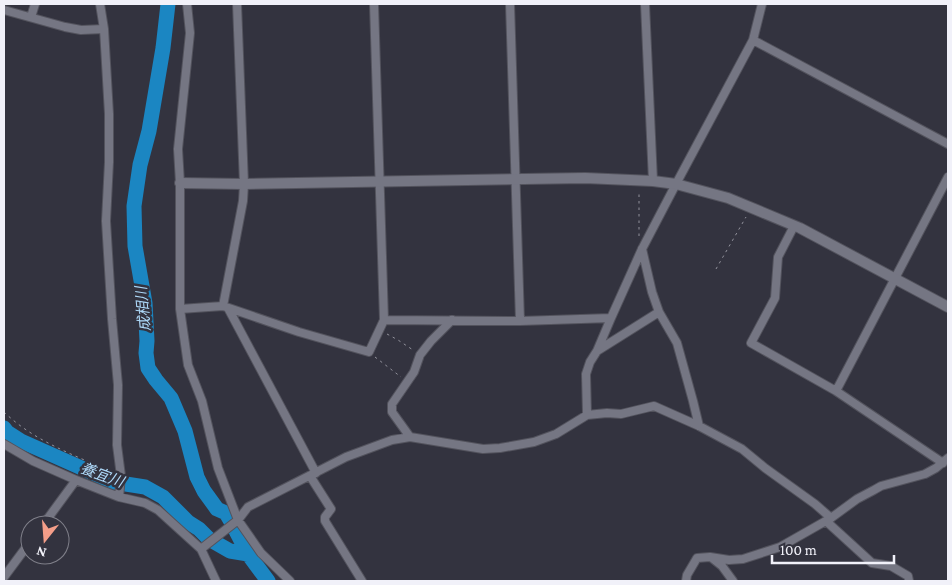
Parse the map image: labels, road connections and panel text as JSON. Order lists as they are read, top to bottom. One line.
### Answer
{"water":["成相川","養宜川"],"scale_bar":"100 m","north":"bottom"}
